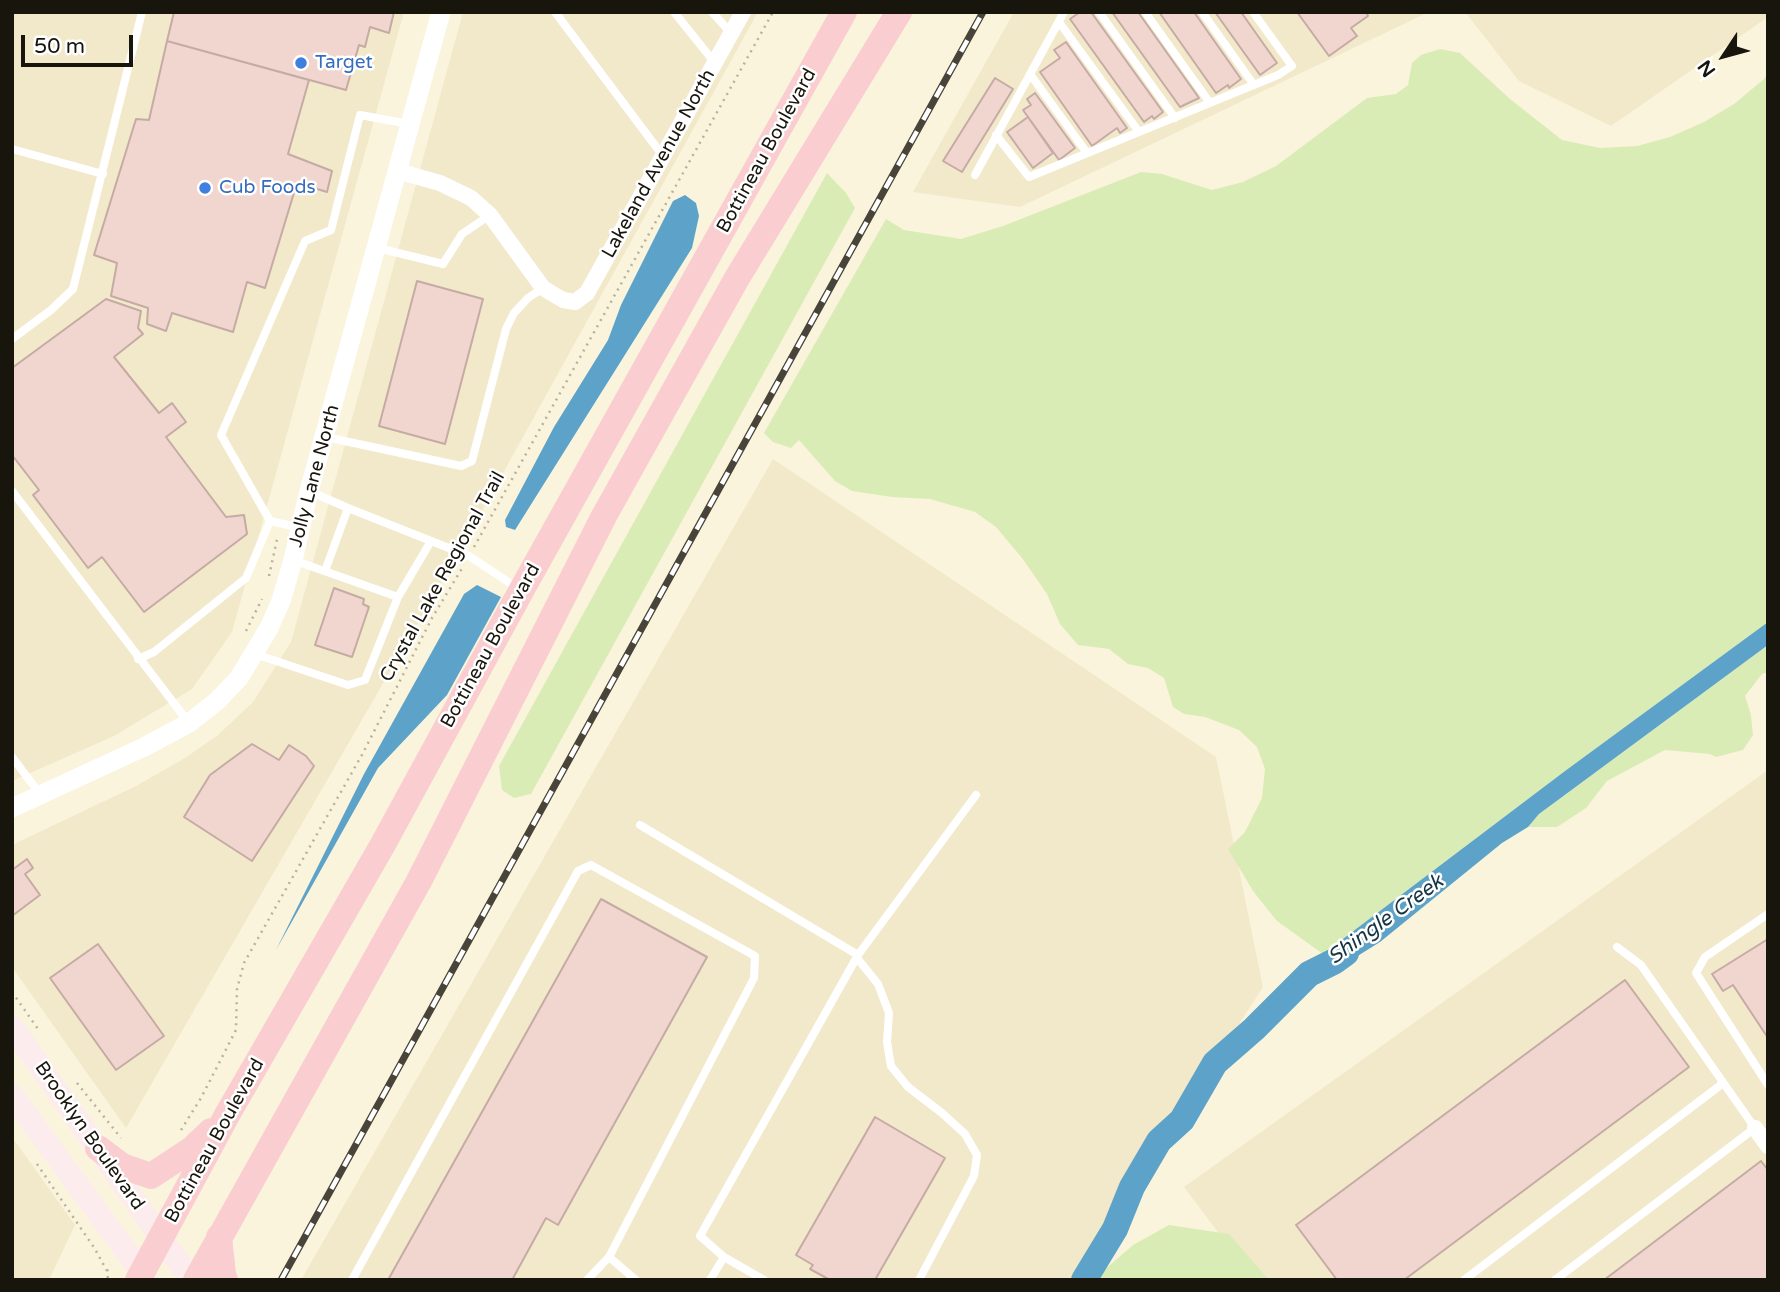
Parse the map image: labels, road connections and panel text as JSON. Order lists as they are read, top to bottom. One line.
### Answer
{"streets":{"highway":["Bottineau Boulevard"],"main road":["Brooklyn Boulevard"],"street":["Lakeland Avenue North","Jolly Lane North"],"path":["Crystal Lake Regional Trail"]},"crossings":[["Bottineau Boulevard","Brooklyn Boulevard"]],"water":["Shingle Creek"],"places":["Target","Cub Foods"],"scale_bar":"50 m","north":"bottom left"}
